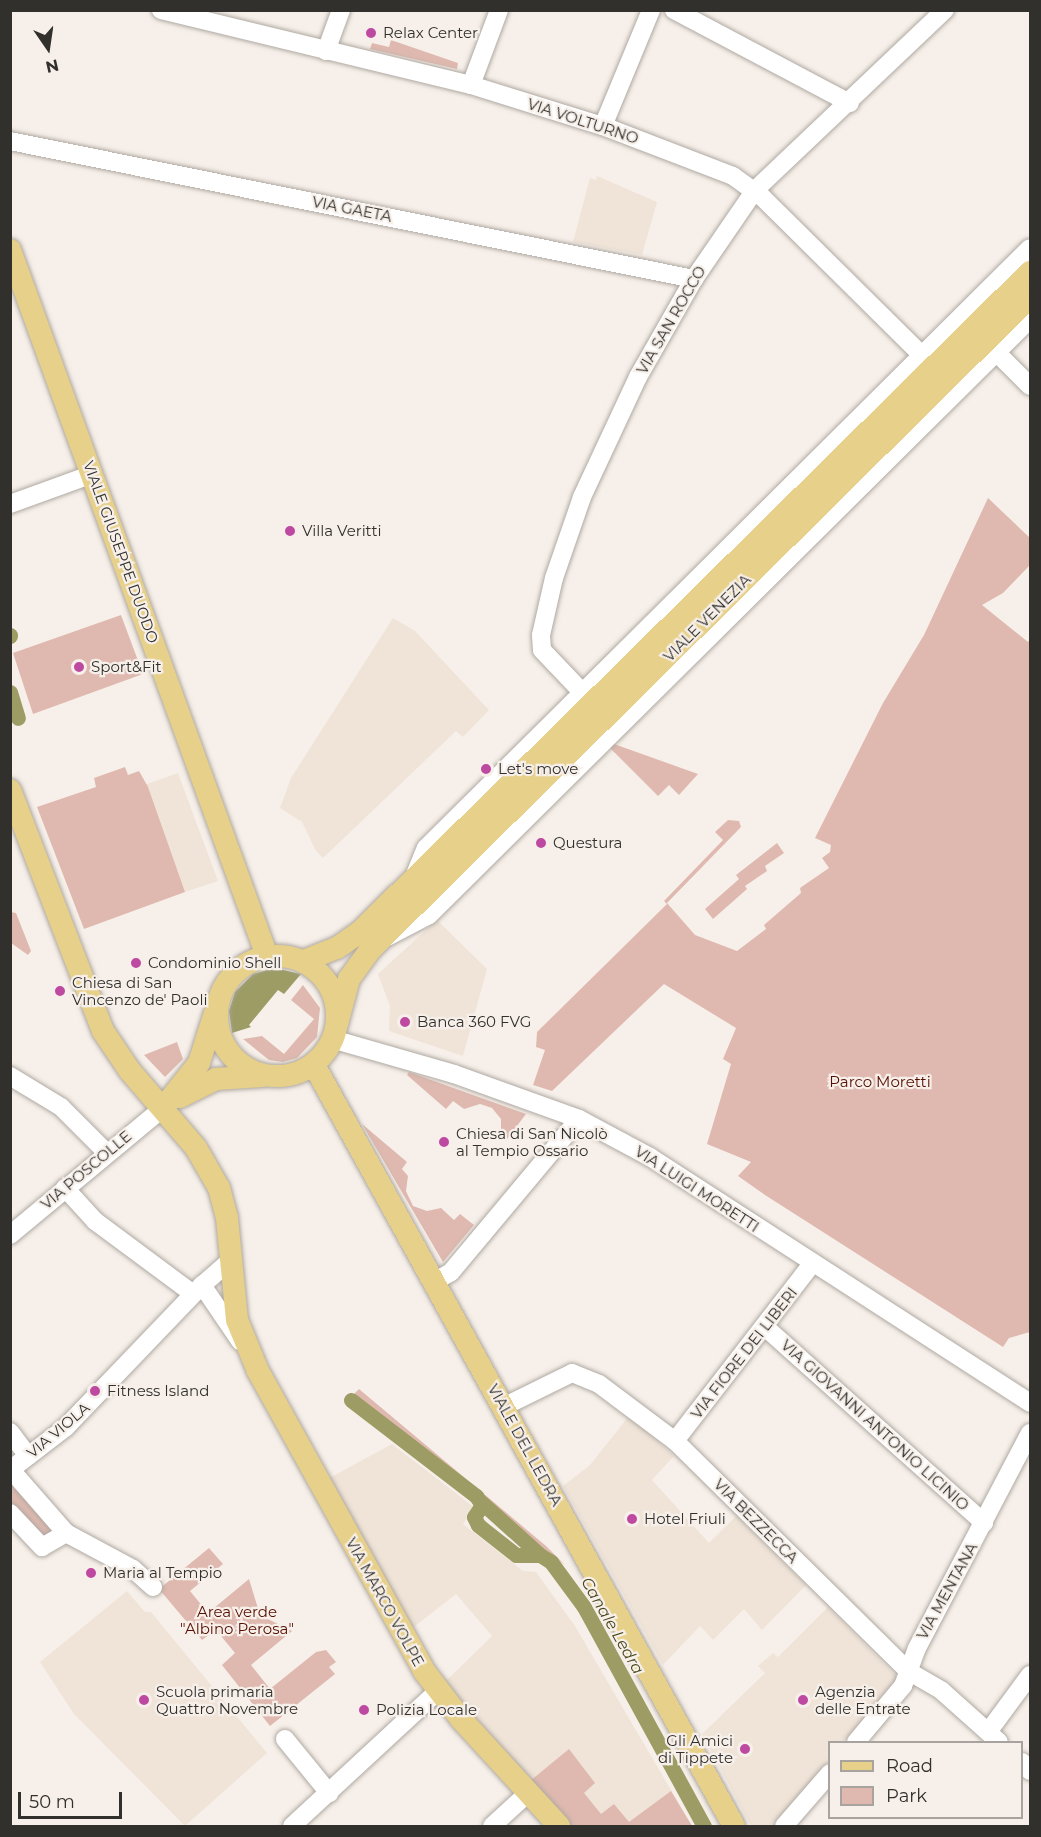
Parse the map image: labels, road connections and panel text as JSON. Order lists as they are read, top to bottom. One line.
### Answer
{"streets":{"main road":["VIALE GIUSEPPE DUODO","VIALE VENEZIA","VIALE DEL LEDRA","VIA MARCO VOLPE"],"street":["VIA VOLTURNO","VIA GAETA","VIA SAN ROCCO","VIA POSCOLLE","VIA LUIGI MORETTI","VIA FIORE DEI LIBERI","VIA GIOVANNI ANTONIO LICINIO","VIA VIOLA","VIA BEZZECCA","VIA MENTANA"]},"crossings":[["VIA VOLTURNO","VIA SAN ROCCO"],["VIA VOLTURNO","VIALE VENEZIA"],["VIA GAETA","VIA SAN ROCCO"],["VIA SAN ROCCO","VIALE VENEZIA"],["VIALE GIUSEPPE DUODO","VIALE VENEZIA"],["VIALE GIUSEPPE DUODO","VIA LUIGI MORETTI"],["VIALE GIUSEPPE DUODO","VIALE DEL LEDRA"],["VIALE VENEZIA","VIA LUIGI MORETTI"],["VIALE VENEZIA","VIALE DEL LEDRA"],["VIA POSCOLLE","VIA MARCO VOLPE"],["VIA LUIGI MORETTI","VIA FIORE DEI LIBERI"],["VIA LUIGI MORETTI","VIALE DEL LEDRA"],["VIA FIORE DEI LIBERI","VIA GIOVANNI ANTONIO LICINIO"],["VIA FIORE DEI LIBERI","VIA BEZZECCA"],["VIA GIOVANNI ANTONIO LICINIO","VIA MENTANA"],["VIA VIOLA","VIA MARCO VOLPE"],["VIALE DEL LEDRA","VIA BEZZECCA"],["VIA BEZZECCA","VIA MENTANA"]],"water":["Canale Ledra"],"parks":["Parco Moretti","Area verde \"Albino Perosa\""],"places":["Relax Center","Villa Veritti","Sport&Fit","Let's move","Questura","Condominio Shell","Chiesa di San Vincenzo de' Paoli","Banca 360 FVG","Chiesa di San Nicolò al Tempio Ossario","Fitness Island","Hotel Friuli","Maria al Tempio","Scuola primaria Quattro Novembre","Agenzia delle Entrate","Polizia Locale","Gli Amici di Tippete"],"legend":["Road","Park"],"scale_bar":"50 m","north":"bottom"}
